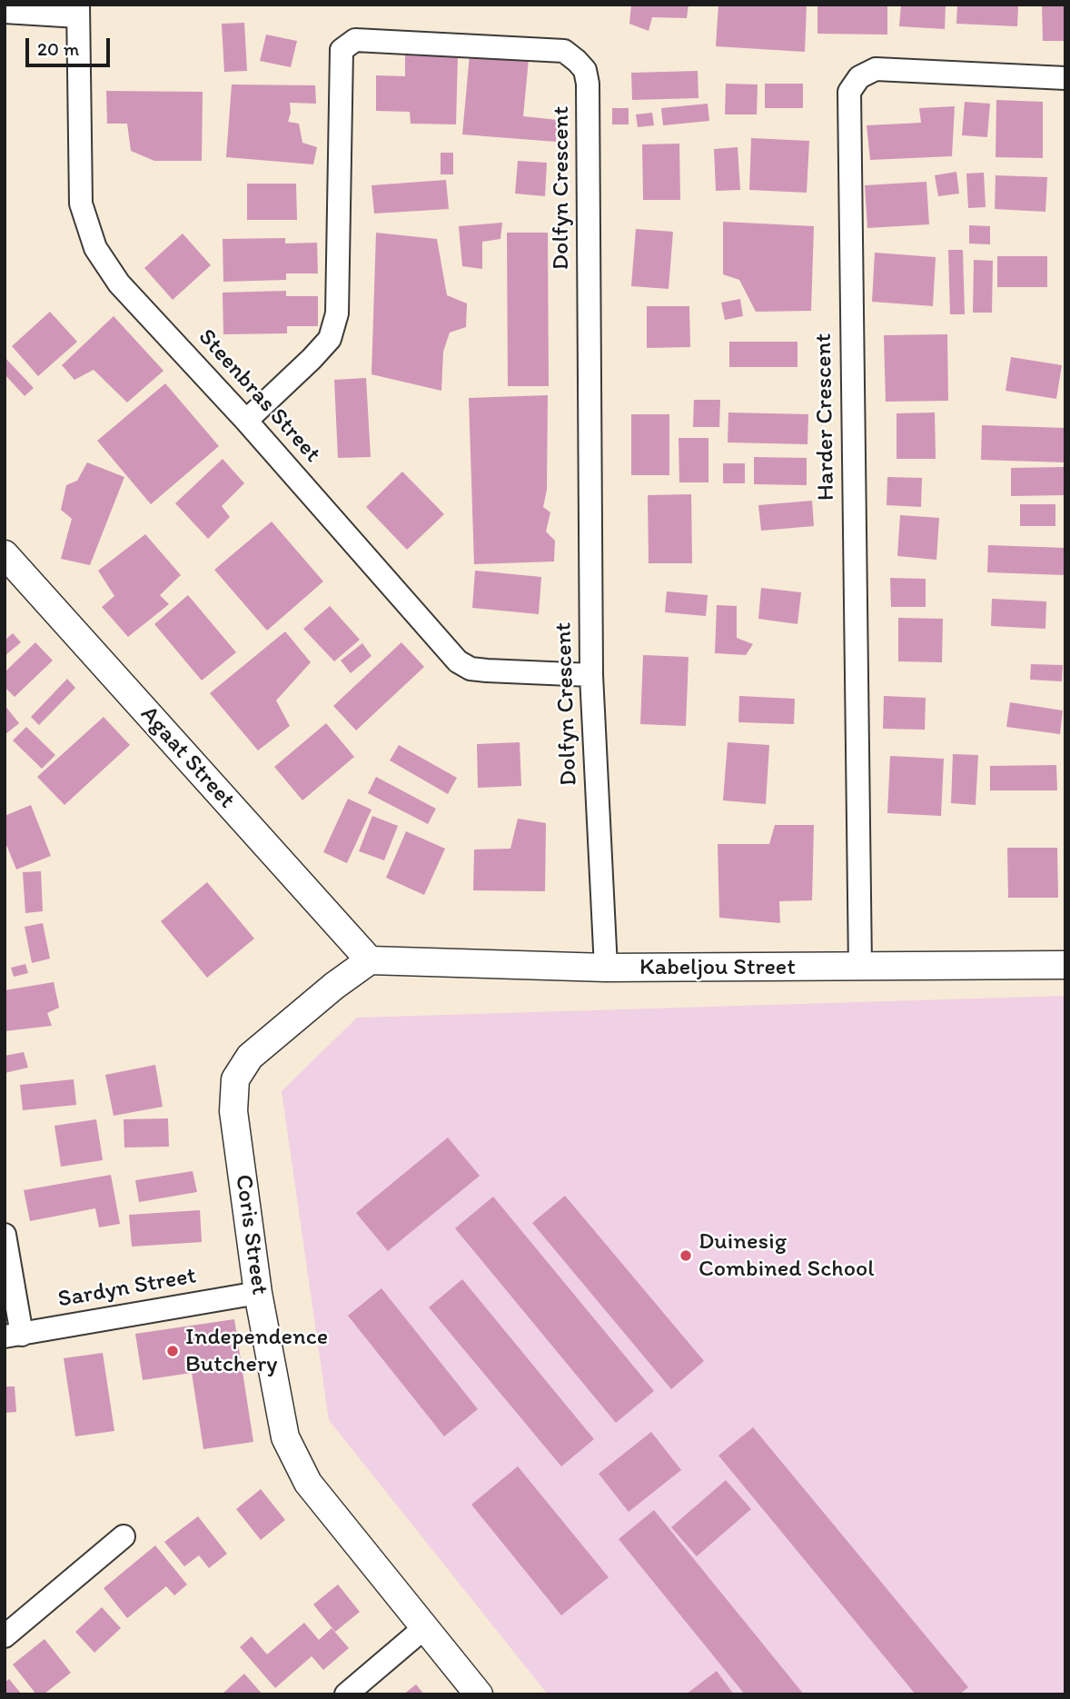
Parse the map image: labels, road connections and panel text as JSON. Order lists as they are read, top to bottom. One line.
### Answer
{"streets":{"street":["Dolfyn Crescent","Steenbras Street","Harder Crescent","Agaat Street","Kabeljou Street","Coris Street","Sardyn Street"]},"crossings":[["Dolfyn Crescent","Steenbras Street"],["Dolfyn Crescent","Kabeljou Street"],["Harder Crescent","Kabeljou Street"],["Agaat Street","Kabeljou Street"],["Agaat Street","Coris Street"],["Kabeljou Street","Coris Street"],["Coris Street","Sardyn Street"]],"places":["Duinesig Combined School","Independence Butchery"],"scale_bar":"20 m"}
